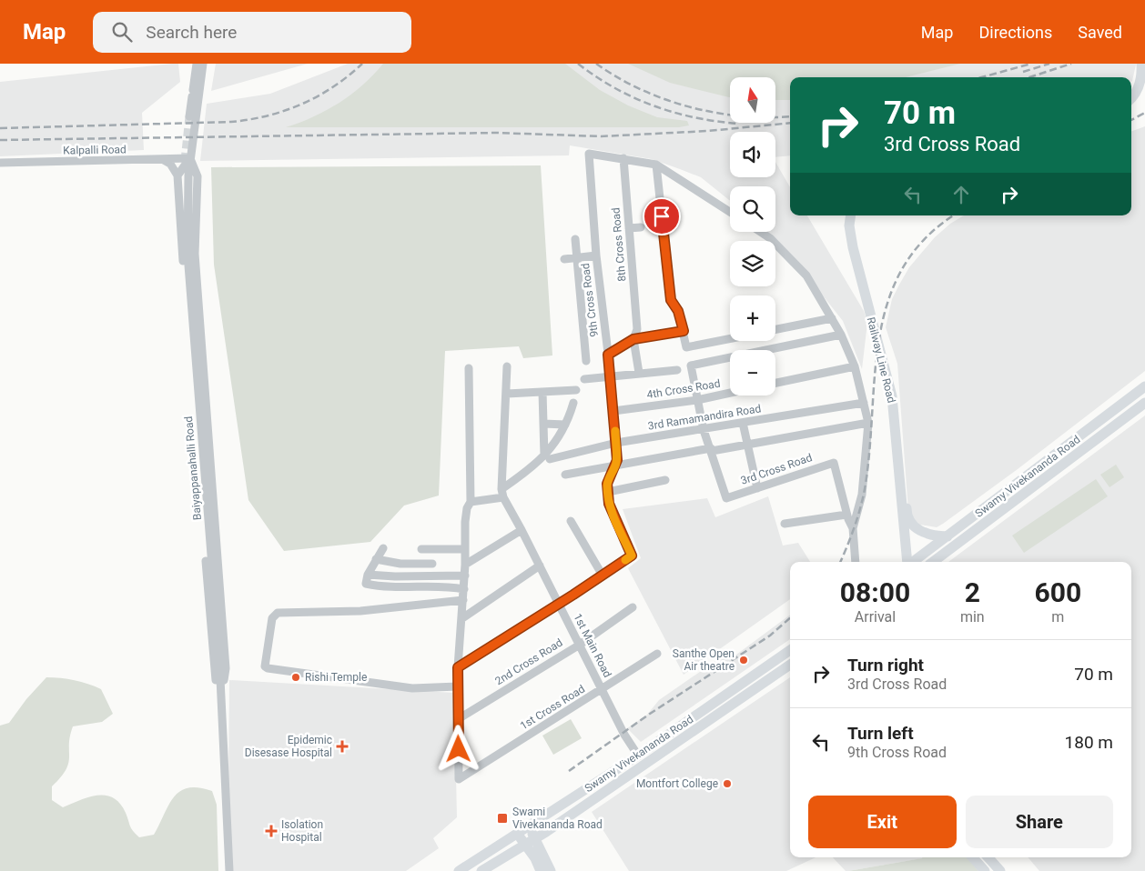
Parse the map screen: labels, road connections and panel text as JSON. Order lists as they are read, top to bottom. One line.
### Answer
{"streets":{"main road":["Railway Line Road","Swamy Vivekananda Road"],"street":["Kalpalli Road","8th Cross Road","9th Cross Road","4th Cross Road","3rd Ramamandira Road","Baiyappanahalli Road","3rd Cross Road","1st Main Road","2nd Cross Road","1st Cross Road"]},"crossings":[["8th Cross Road","9th Cross Road"],["9th Cross Road","4th Cross Road"],["9th Cross Road","3rd Ramamandira Road"],["Swamy Vivekananda Road","1st Main Road"],["1st Main Road","2nd Cross Road"],["1st Main Road","1st Cross Road"],["2nd Cross Road","1st Cross Road"]],"places":{"other":["Santhe Open Air theatre","Rishi Temple","Montfort College"],"health":["Epidemic Disesase Hospital","Isolation Hospital"],"transit":["Swami Vivekananda Road"]},"north":"top","page":{"header":"Map","search":"Search here","nav":["Map","Directions","Saved"],"map_buttons":["+","−"],"turn":["70 m","3rd Cross Road"],"eta":["08:00","Arrival","2","min","600","m"],"list":[{"name":"Turn right","note":"3rd Cross Road","value":"70 m"},{"name":"Turn left","note":"9th Cross Road","value":"180 m"}],"buttons":["Exit","Share"]}}
